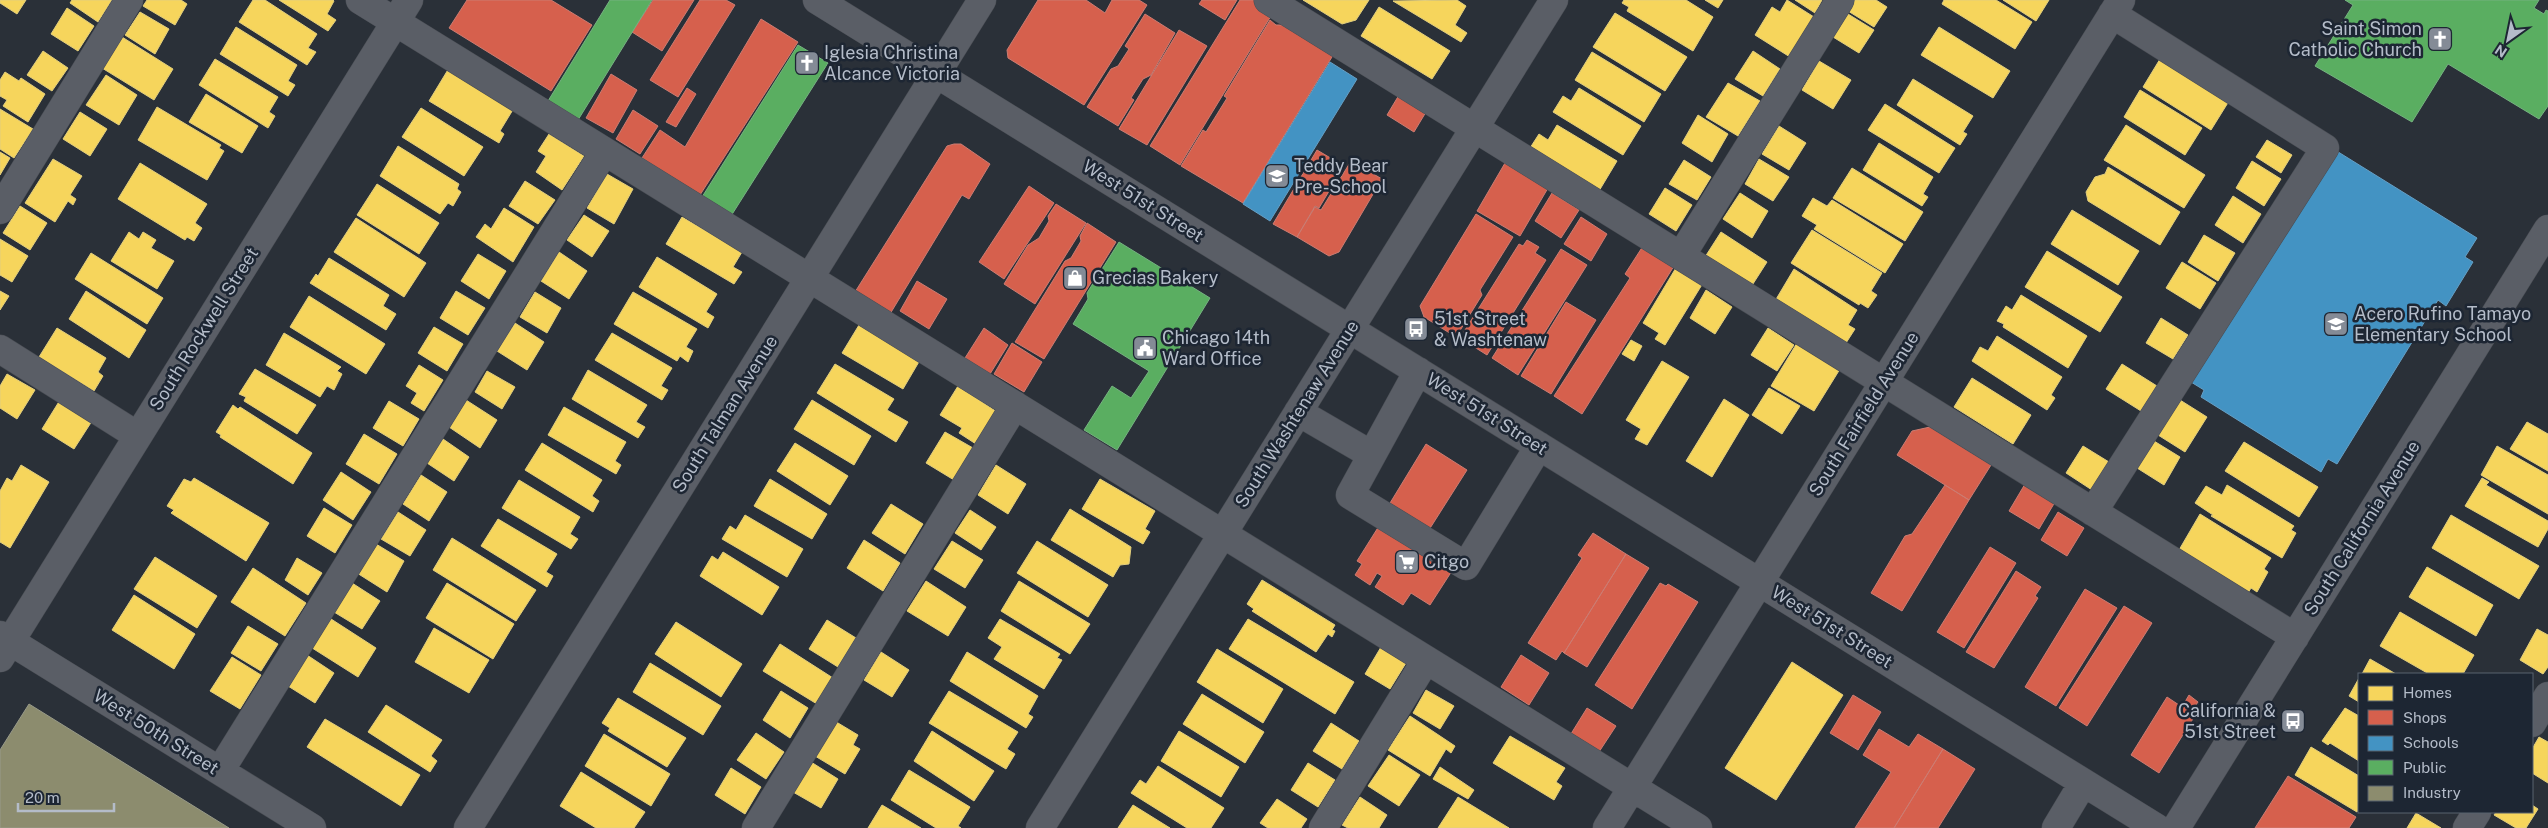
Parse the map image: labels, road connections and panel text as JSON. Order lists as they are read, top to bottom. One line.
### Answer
{"streets":{"street":["West 51st Street","South Rockwell Street","South Talman Avenue","South Washtenaw Avenue","South Fairfield Avenue","South California Avenue","West 50th Street"]},"crossings":[["West 51st Street","South Talman Avenue"],["West 51st Street","South Washtenaw Avenue"],["West 51st Street","South Fairfield Avenue"],["South Rockwell Street","West 50th Street"]],"places":{"church":["Saint Simon Catholic Church","Iglesia Christina Alcance Victoria"],"school or university":["Teddy Bear Pre-School","Acero Rufino Tamayo Elementary School"],"shop":["Grecias Bakery"],"bus stop":["51st Street & Washtenaw","California & 51st Street"],"public building":["Chicago 14th Ward Office"],"supermarket":["Citgo"]},"legend":["Homes","Shops","Schools","Public","Industry"],"scale_bar":"20 m","north":"bottom left"}
